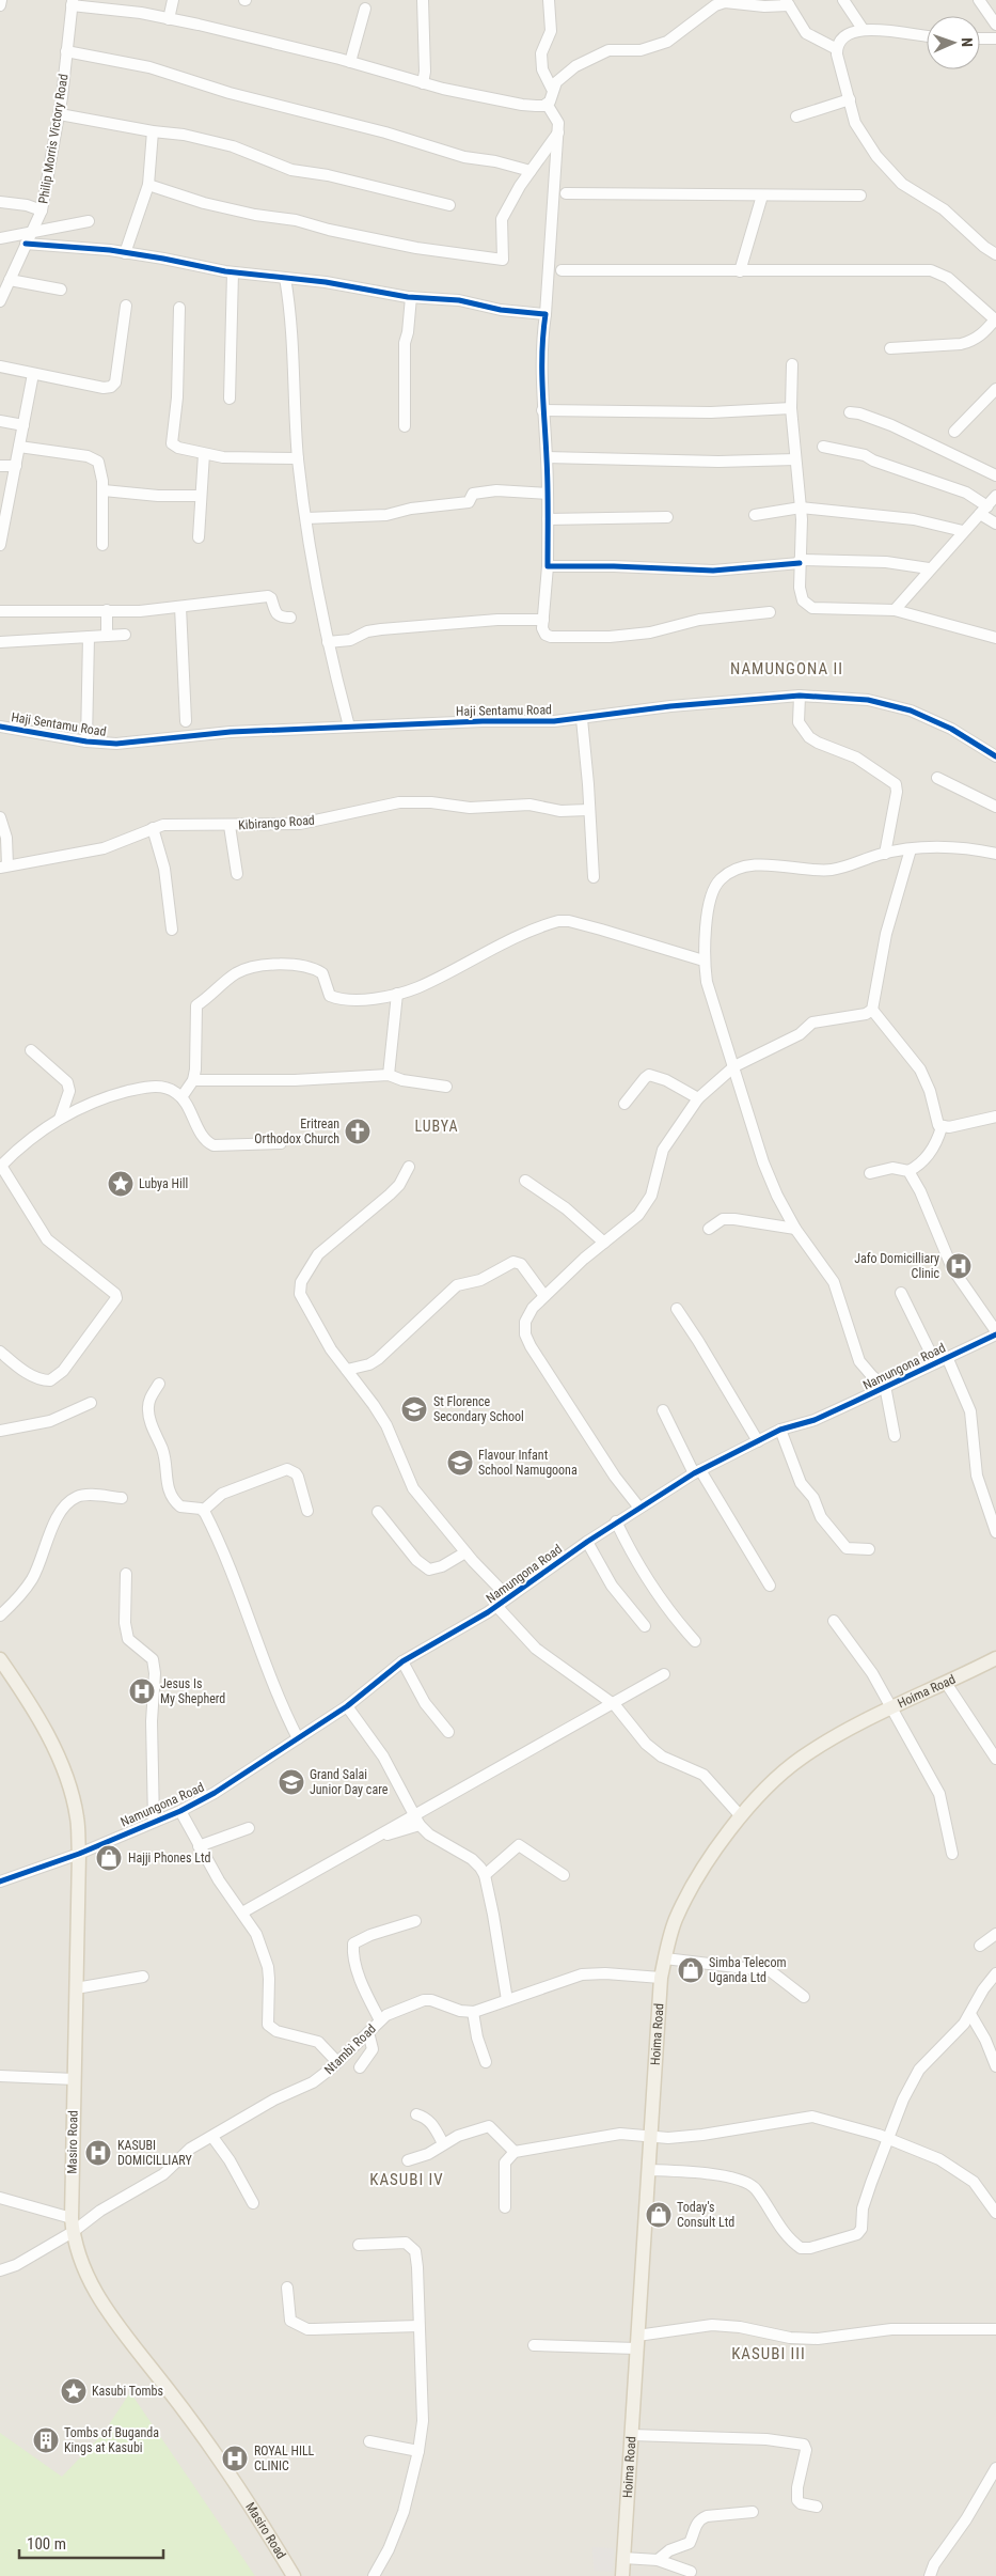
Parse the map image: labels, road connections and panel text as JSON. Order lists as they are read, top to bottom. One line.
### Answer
{"streets":{"main road":["Hoima Road","Masiro Road"],"street":["Philip Morris Victory Road","Haji Sentamu Road","Kibirango Road","Namungona Road","Ntambi Road"]},"crossings":[["Namungona Road","Masiro Road"],["Ntambi Road","Masiro Road"]],"districts":["NAMUNGONA II","LUBYA","KASUBI IV","KASUBI III"],"places":{"church":["Eritrean Orthodox Church"],"place":["Lubya Hill","Kasubi Tombs"],"hospital":["Jafo Domicilliary Clinic","Jesus Is My Shepherd","KASUBI DOMICILLIARY","ROYAL HILL CLINIC"],"school or university":["St Florence Secondary School","Flavour Infant School Namugoona","Grand Salai Junior Day care"],"shop":["Hajji Phones Ltd","Simba Telecom Uganda Ltd","Today's Consult Ltd"],"building":["Tombs of Buganda Kings at Kasubi"]},"scale_bar":"100 m","north":"right"}
